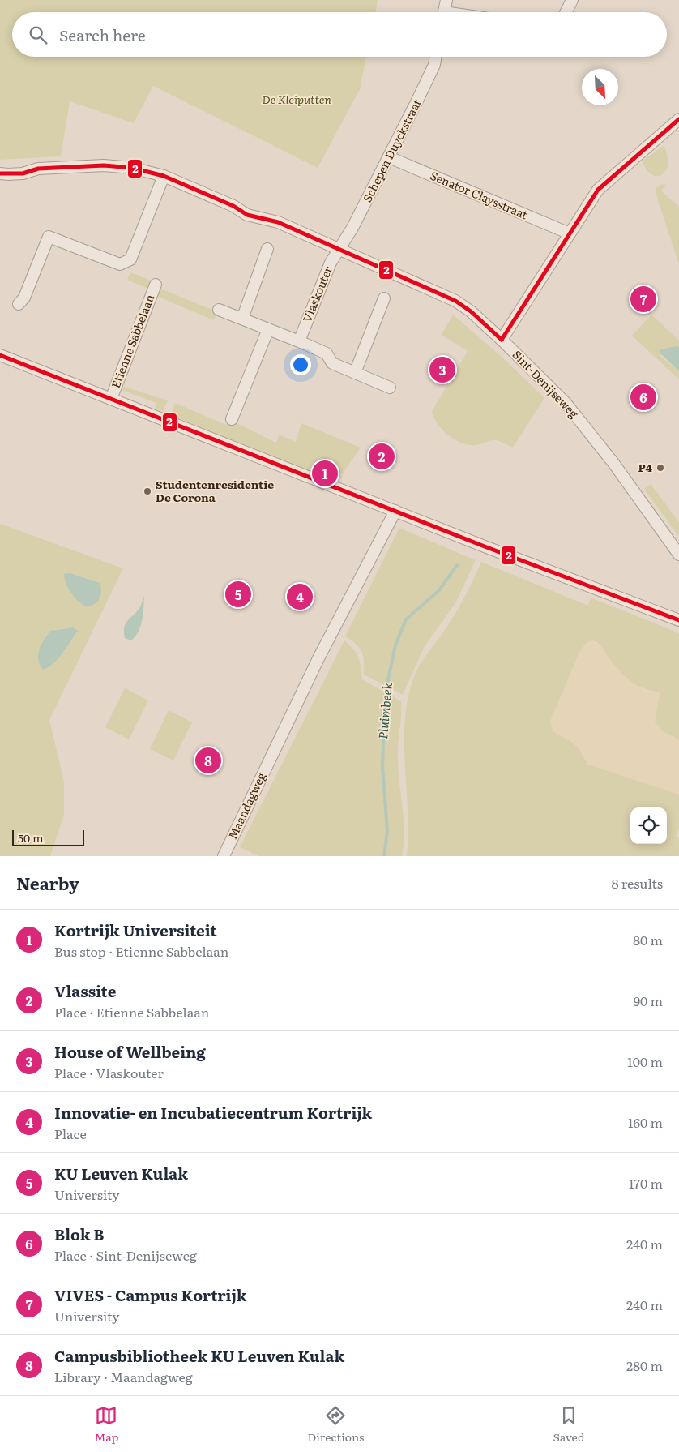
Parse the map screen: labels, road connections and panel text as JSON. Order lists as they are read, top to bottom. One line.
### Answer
{"streets":{"street":["Schepen Duyckstraat","Senator Claysstraat","Vlaskouter","Etienne Sabbelaan","Sint-Denijseweg","Maandagweg"]},"crossings":[["Schepen Duyckstraat","Senator Claysstraat"],["Schepen Duyckstraat","Vlaskouter"],["Schepen Duyckstraat","Sint-Denijseweg"],["Vlaskouter","Sint-Denijseweg"],["Etienne Sabbelaan","Maandagweg"]],"water":["Pluimbeek"],"parks":["De Kleiputten"],"places":["P4","Studentenresidentie De Corona"],"lines":["transit line 2"],"scale_bar":"50 m","north":"bottom right","page":{"search":"Search here","pins":["7","3","6","2","1","5","4","8"],"scale":"50 m","heading":["Nearby","8 results"],"list":[{"mark":"1","name":"Kortrijk Universiteit","note":"Bus stop · Etienne Sabbelaan","value":"80 m"},{"mark":"2","name":"Vlassite","note":"Place · Etienne Sabbelaan","value":"90 m"},{"mark":"3","name":"House of Wellbeing","note":"Place · Vlaskouter","value":"100 m"},{"mark":"4","name":"Innovatie- en Incubatiecentrum Kortrijk","note":"Place","value":"160 m"},{"mark":"5","name":"KU Leuven Kulak","note":"University","value":"170 m"},{"mark":"6","name":"Blok B","note":"Place · Sint-Denijseweg","value":"240 m"},{"mark":"7","name":"VIVES - Campus Kortrijk","note":"University","value":"240 m"},{"mark":"8","name":"Campusbibliotheek KU Leuven Kulak","note":"Library · Maandagweg","value":"280 m"}],"nav":["Map","Directions","Saved"]}}
